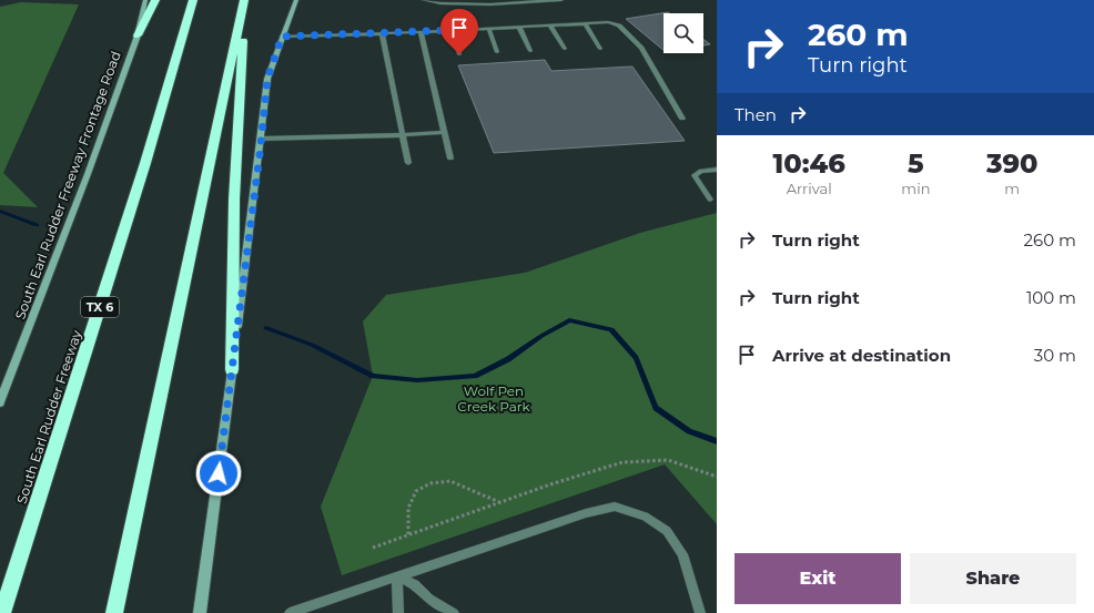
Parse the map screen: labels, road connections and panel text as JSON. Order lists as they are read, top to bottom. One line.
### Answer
{"streets":{"highway":["TX 6","South Earl Rudder Freeway"],"main road":["South Earl Rudder Freeway Frontage Road"]},"parks":["Wolf Pen Creek Park"],"page":{"turn":["260 m","Turn right"],"then":"Then","eta":["10:46","Arrival","5","min","390","m"],"list":[{"name":"Turn right","value":"260 m"},{"name":"Turn right","value":"100 m"},{"name":"Arrive at destination","value":"30 m"}],"buttons":["Exit","Share"]}}
